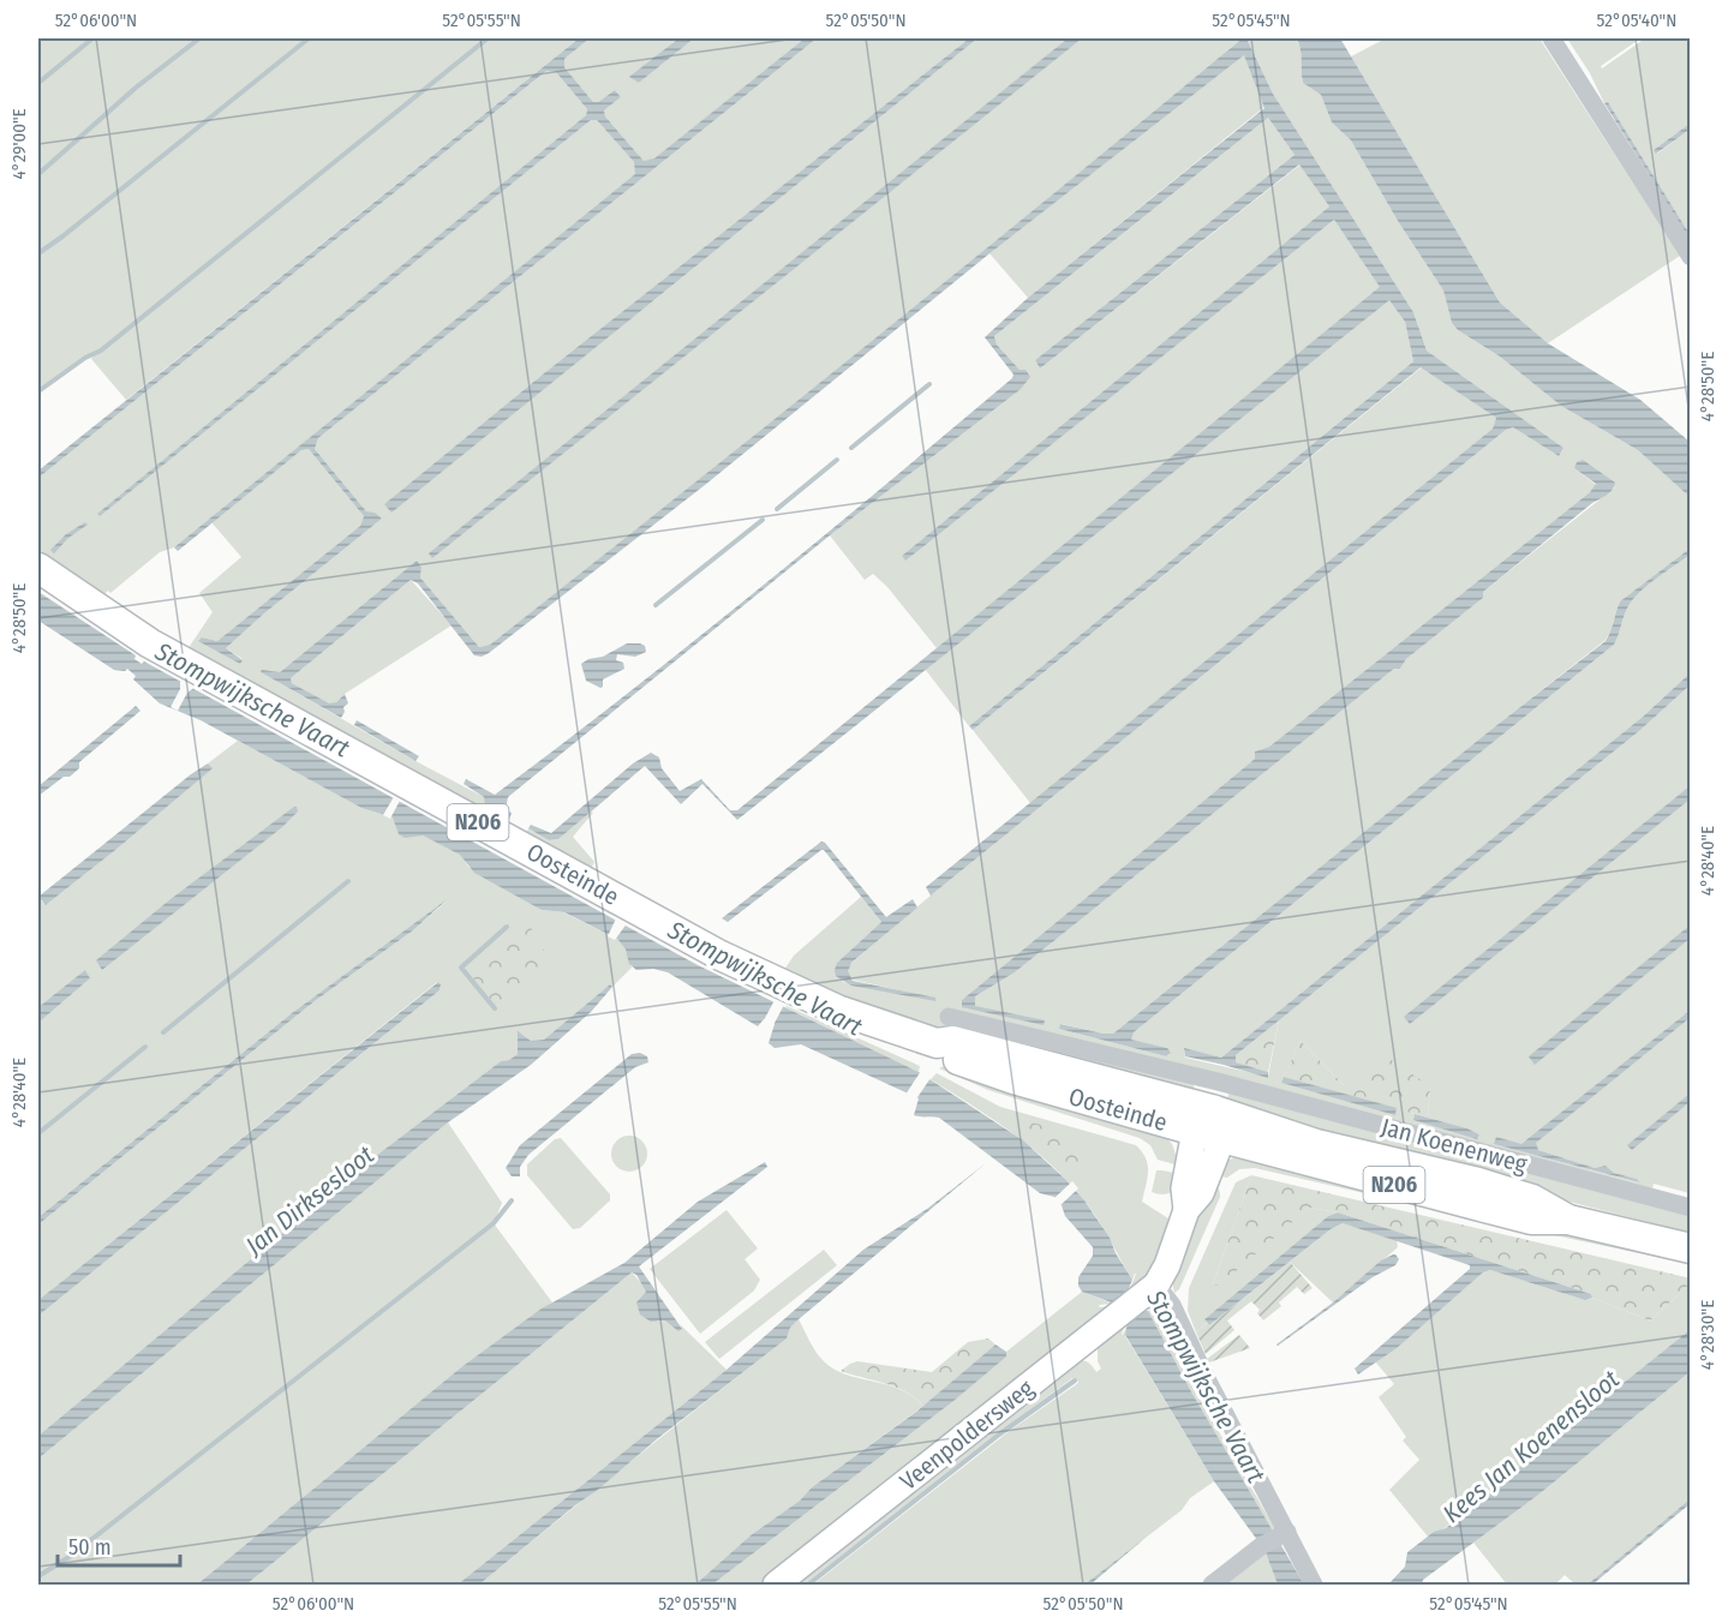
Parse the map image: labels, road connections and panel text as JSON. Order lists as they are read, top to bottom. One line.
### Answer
{"streets":{"main road":["N206","Oosteinde","Jan Koenenweg"],"street":["Veenpoldersweg"]},"crossings":[["Oosteinde","Jan Koenenweg"]],"water":["Stompwijksche Vaart","Jan Dirksesloot","Kees Jan Koenensloot"],"scale_bar":"50 m","coordinates":["52°06'00\"N","52°05'55\"N","52°05'50\"N","52°05'45\"N","52°05'40\"N","4°29'00\"E","4°28'50\"E","4°28'40\"E","4°28'30\"E"]}
